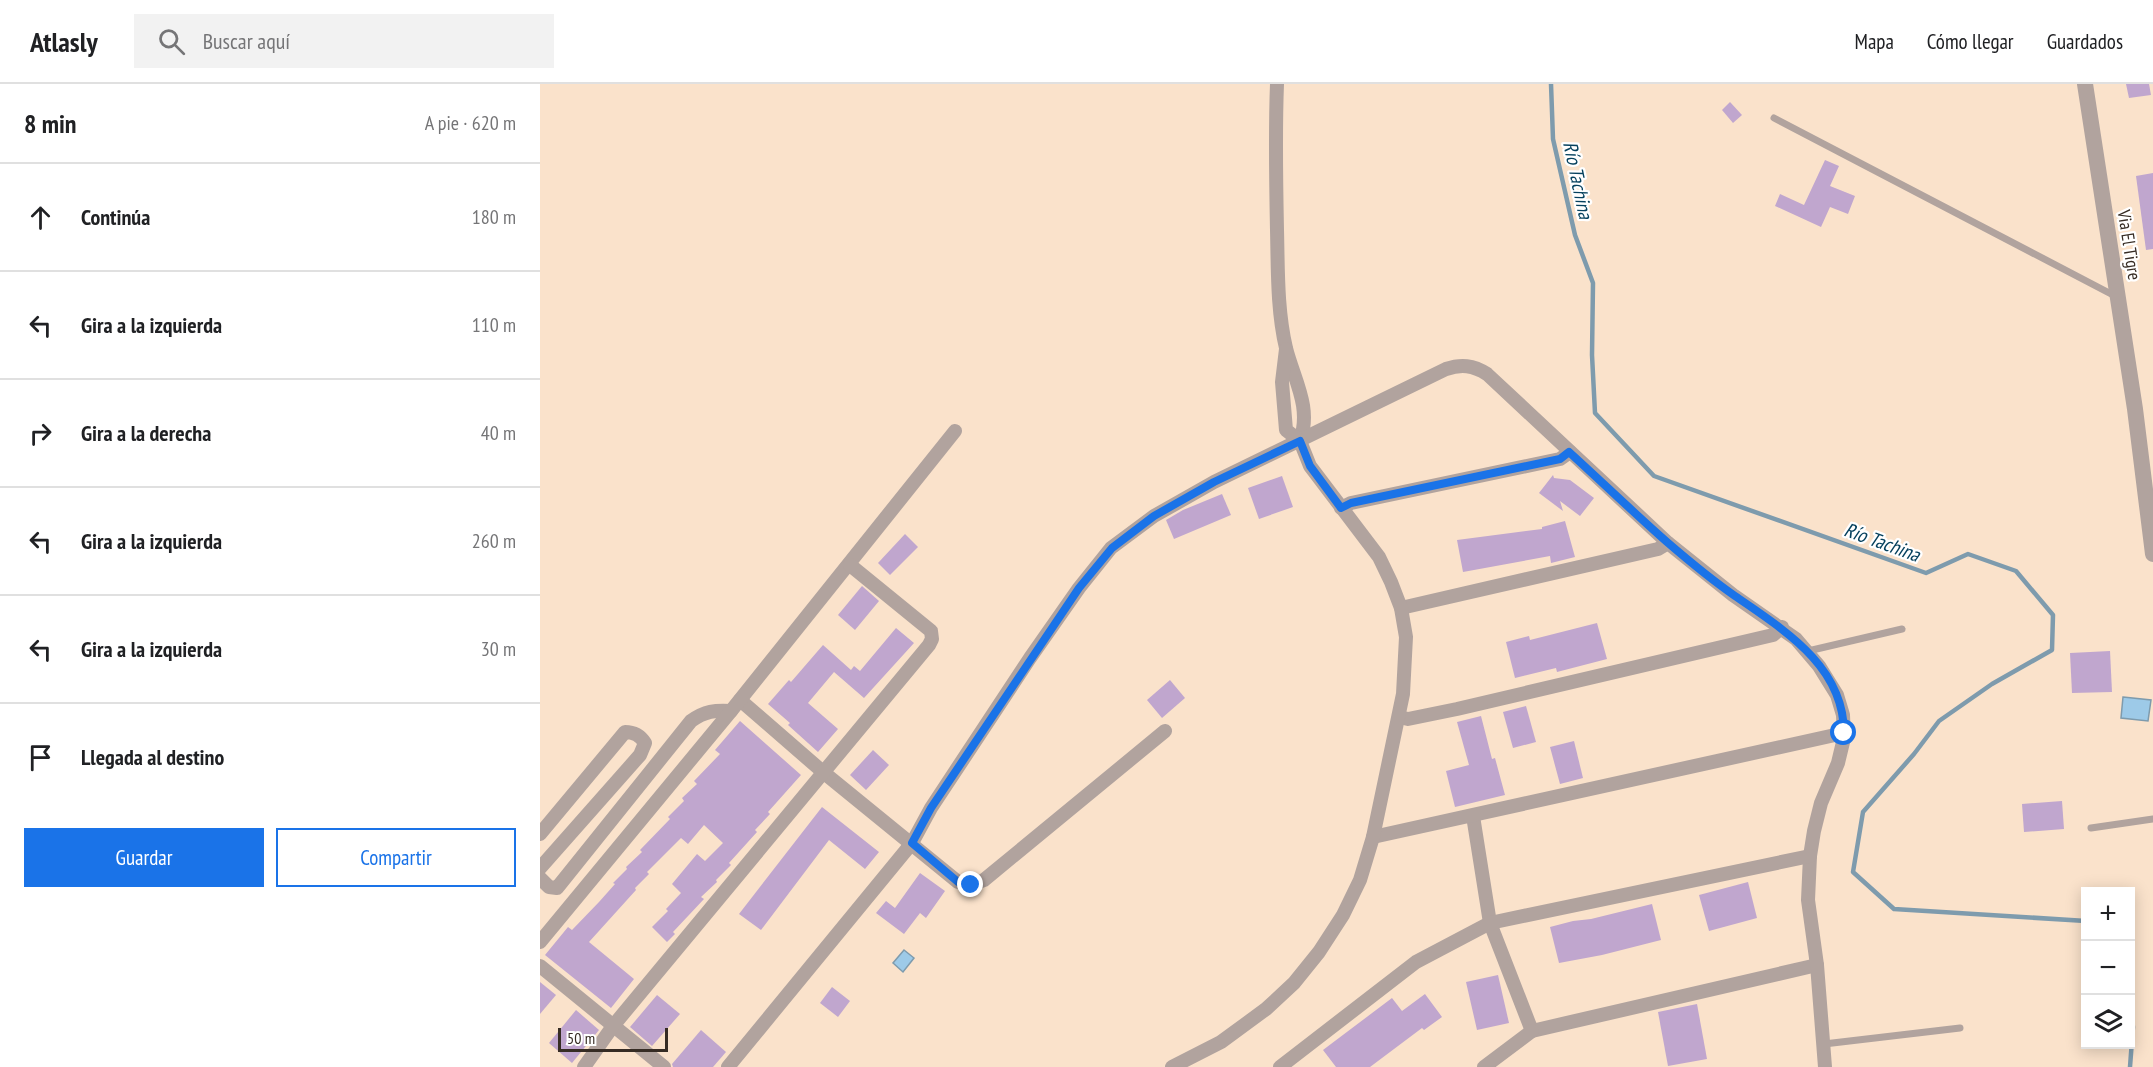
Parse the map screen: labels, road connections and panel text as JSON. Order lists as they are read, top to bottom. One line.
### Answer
{"streets":{"street":["Via El Tigre"]},"water":["Río Tachina"],"scale_bar":"50 m","page":{"header":"Atlasly","search":"Buscar aquí","nav":["Mapa","Cómo llegar","Guardados"],"heading":["8 min","A pie · 620 m"],"list":[["Continúa","180 m"],["Gira a la izquierda","110 m"],["Gira a la derecha","40 m"],["Gira a la izquierda","260 m"],["Gira a la izquierda","30 m"],"Llegada al destino"],"buttons":["Guardar","Compartir"],"map_buttons":["+","−"],"scale":"50 m"}}
